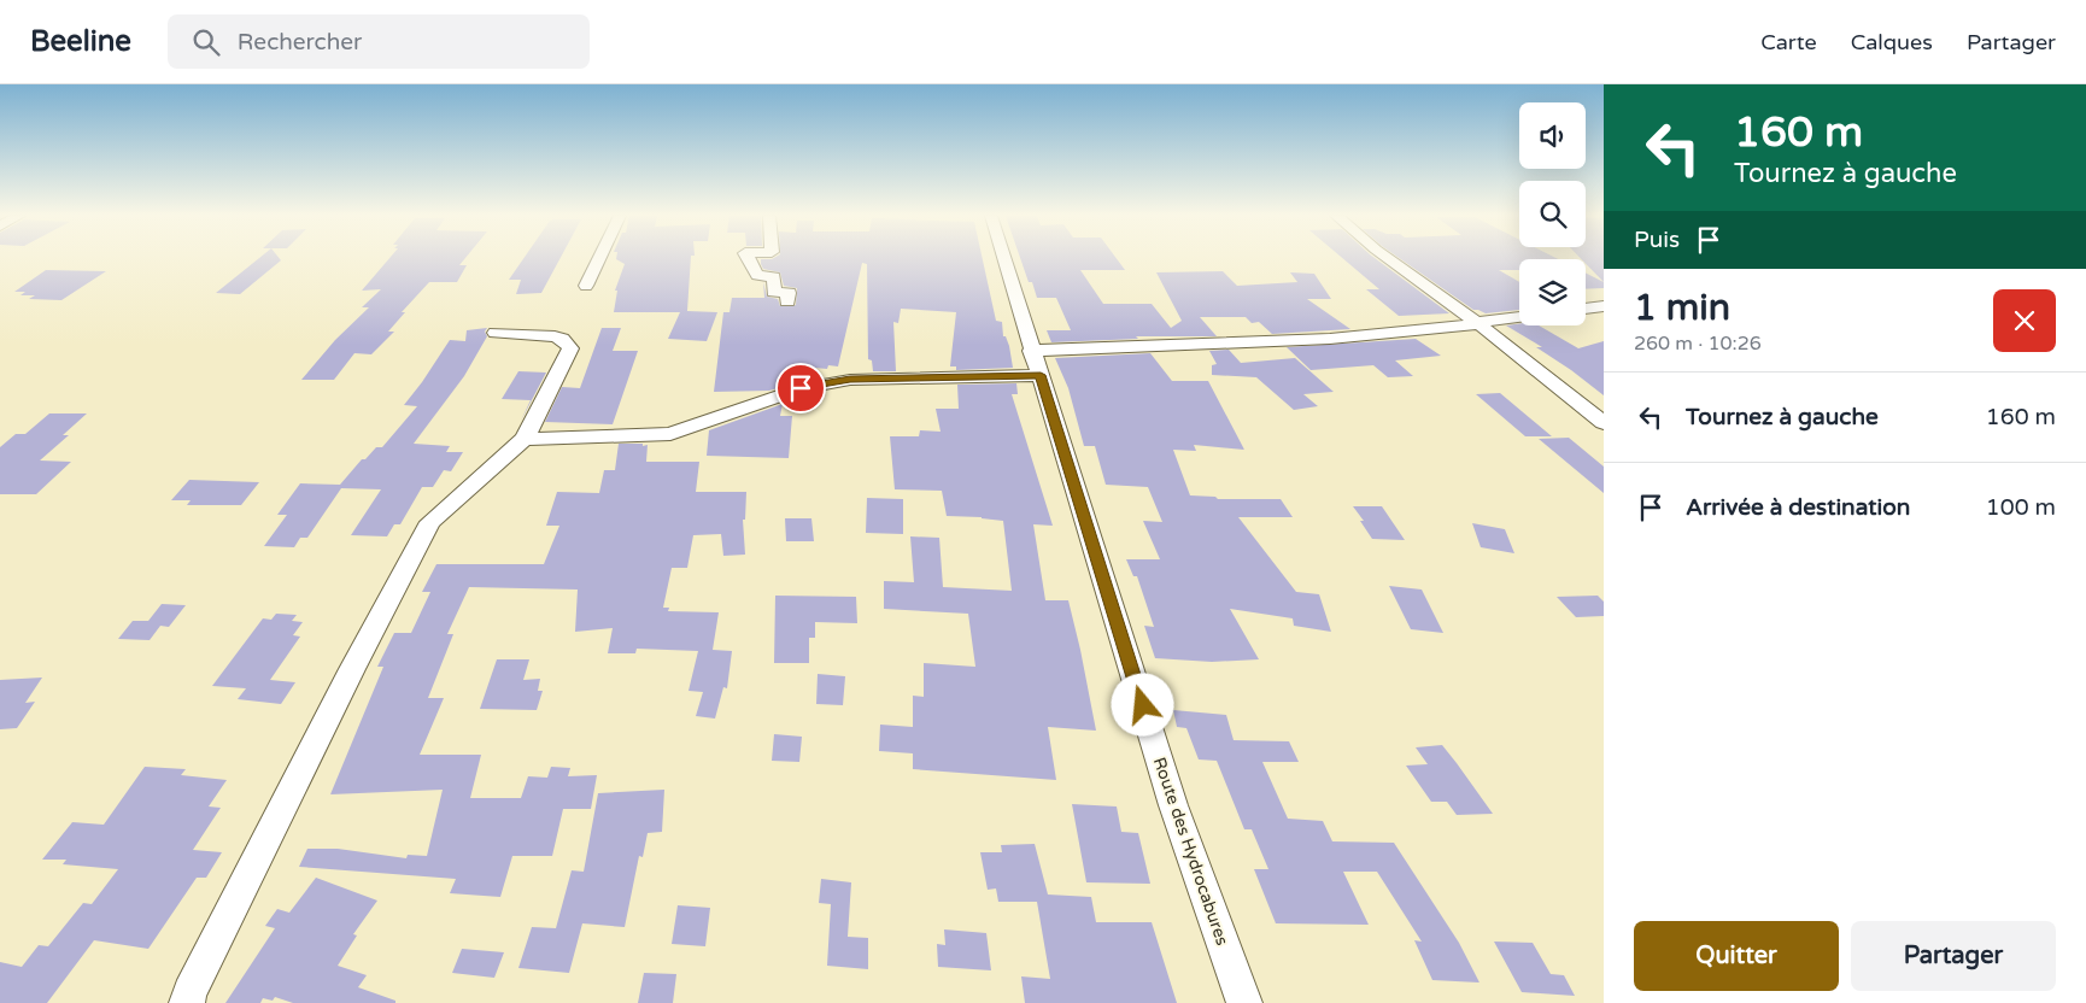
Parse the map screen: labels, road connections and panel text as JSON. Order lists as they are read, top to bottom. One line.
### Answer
{"streets":{"street":["Route des Hydrocabures"]},"page":{"header":"Beeline","search":"Rechercher","nav":["Carte","Calques","Partager"],"turn":["160 m","Tournez à gauche"],"then":"Puis","heading":["1 min","260 m · 10:26"],"list":[{"name":"Tournez à gauche","value":"160 m"},{"name":"Arrivée à destination","value":"100 m"}],"buttons":["Quitter","Partager"]}}
